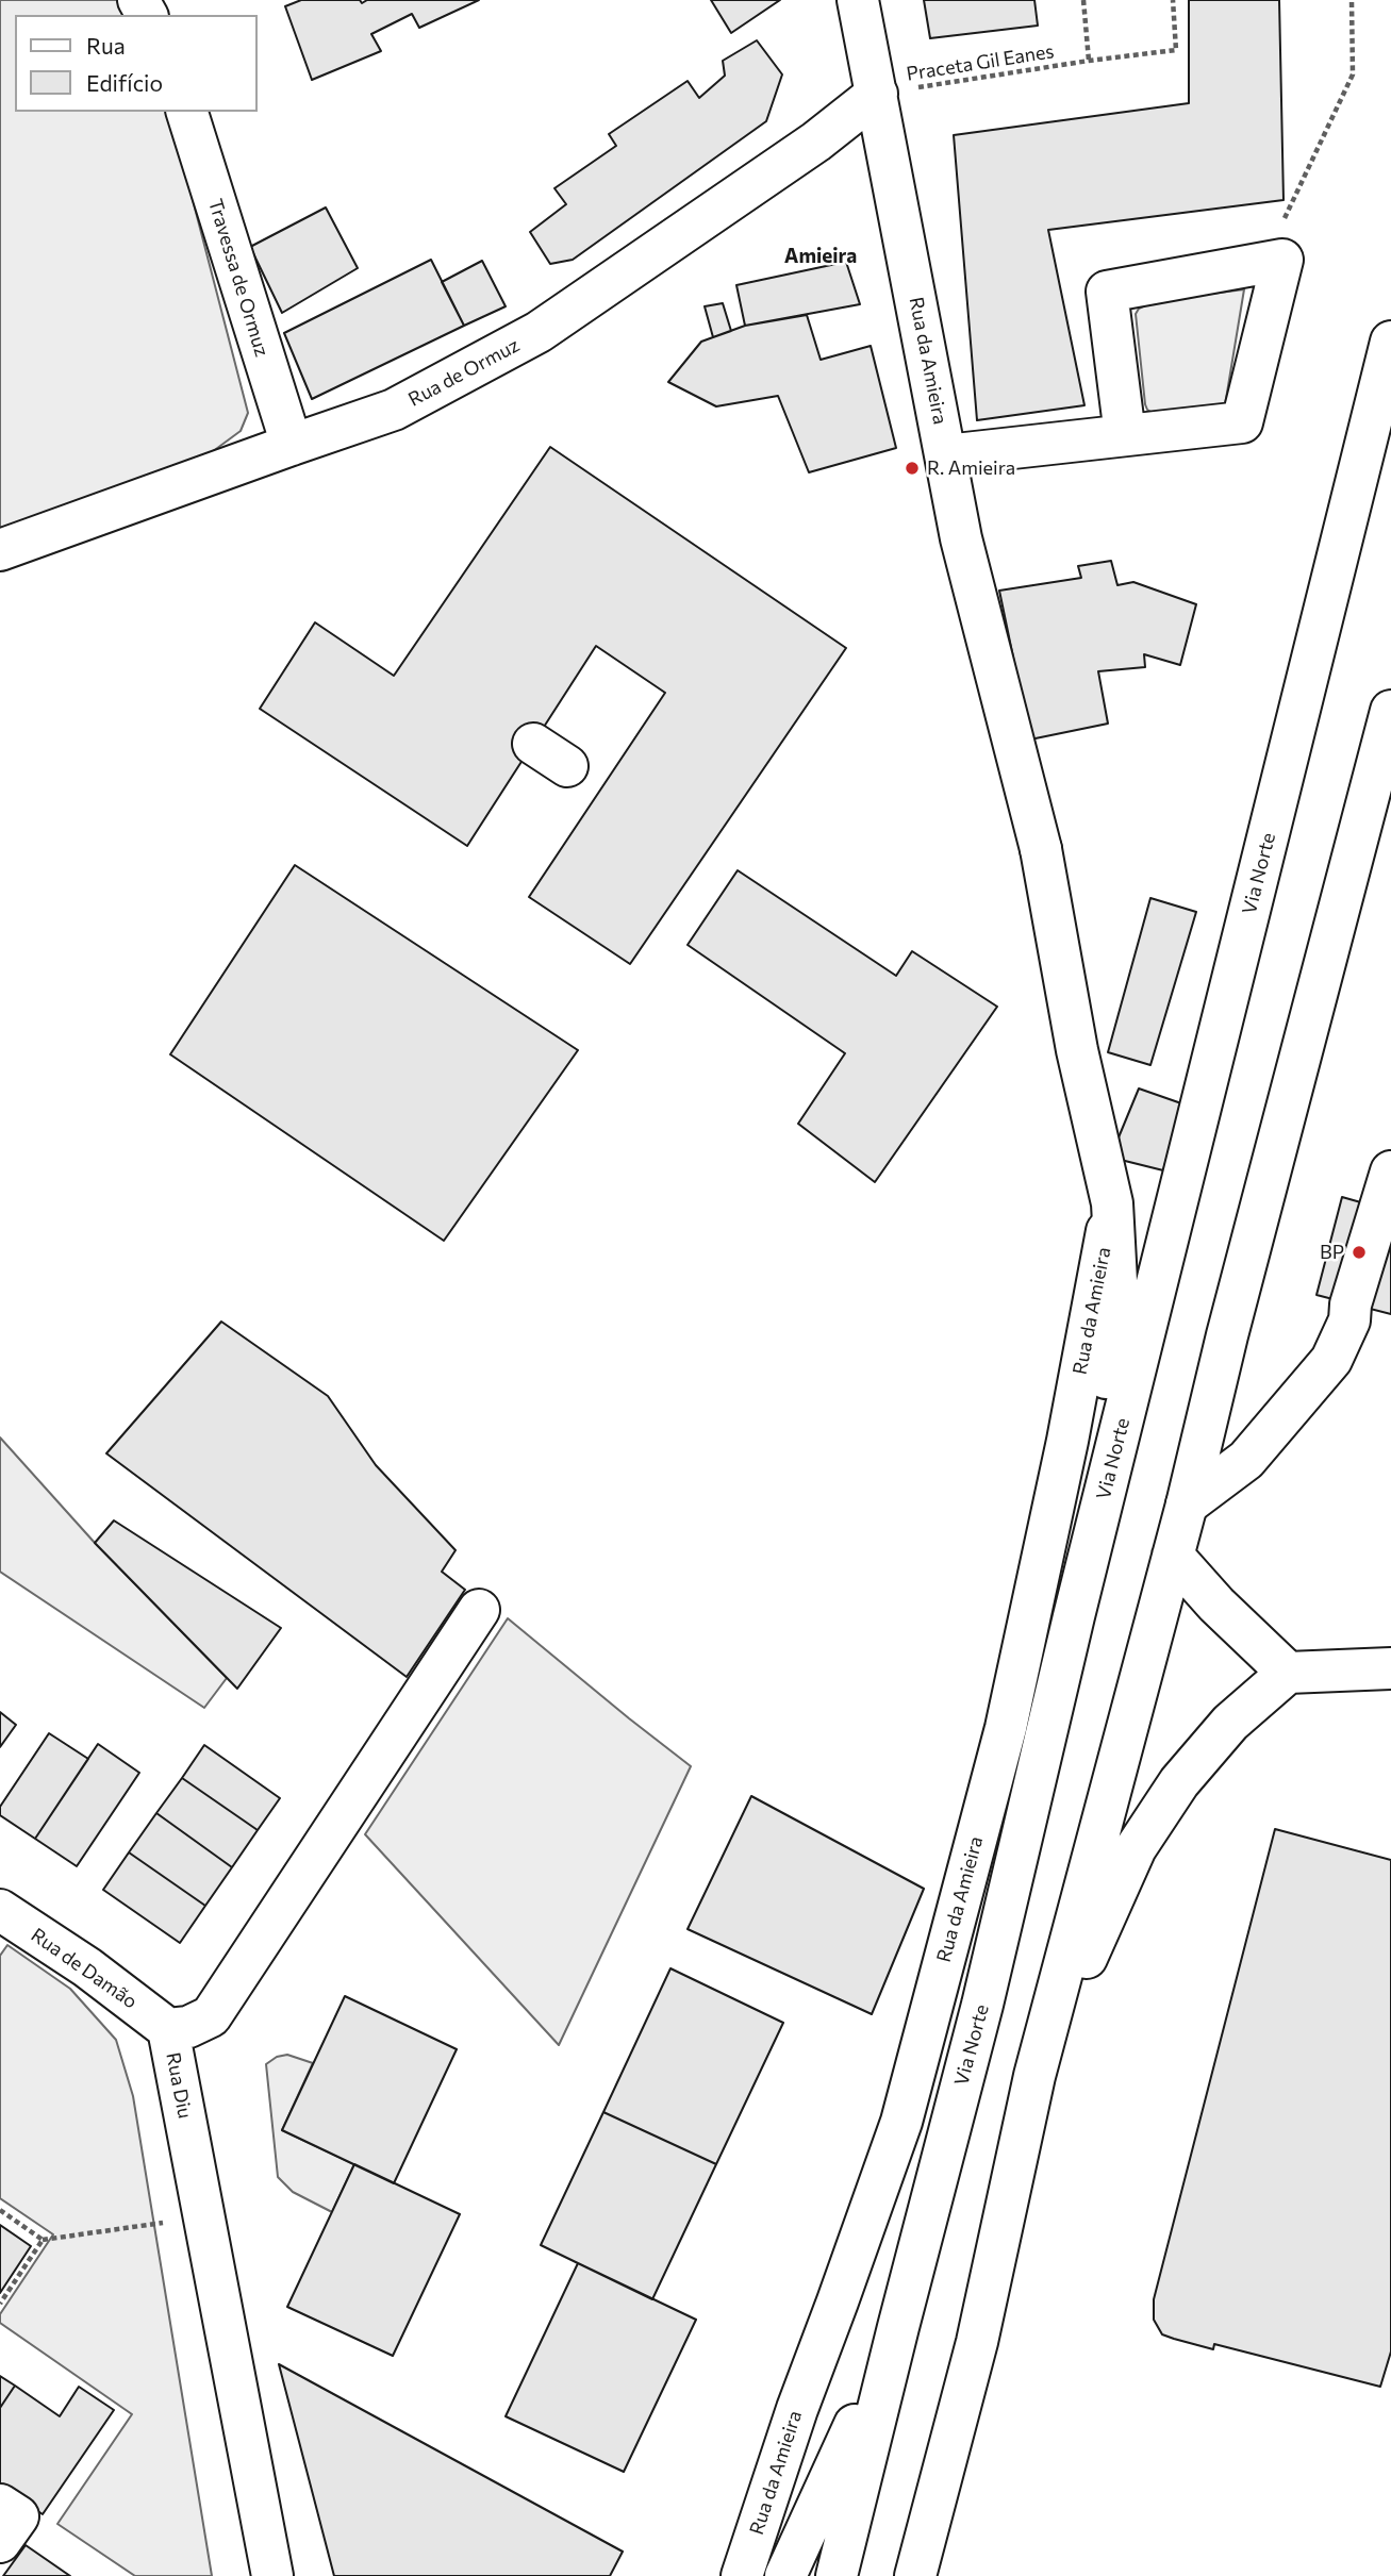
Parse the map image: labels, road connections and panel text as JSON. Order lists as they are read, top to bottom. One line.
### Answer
{"streets":{"main road":["Travessa de Ormuz","Rua da Amieira","Rua de Ormuz","Via Norte","Rua de Damão","Rua Diu"],"path":["Praceta Gil Eanes"]},"crossings":[["Praceta Gil Eanes","Rua da Amieira"],["Praceta Gil Eanes","Rua de Ormuz"],["Travessa de Ormuz","Rua de Ormuz"],["Rua da Amieira","Rua de Ormuz"],["Rua de Damão","Rua Diu"]],"districts":["Amieira"],"places":["R. Amieira","BP"],"legend":["Rua","Edifício"]}
